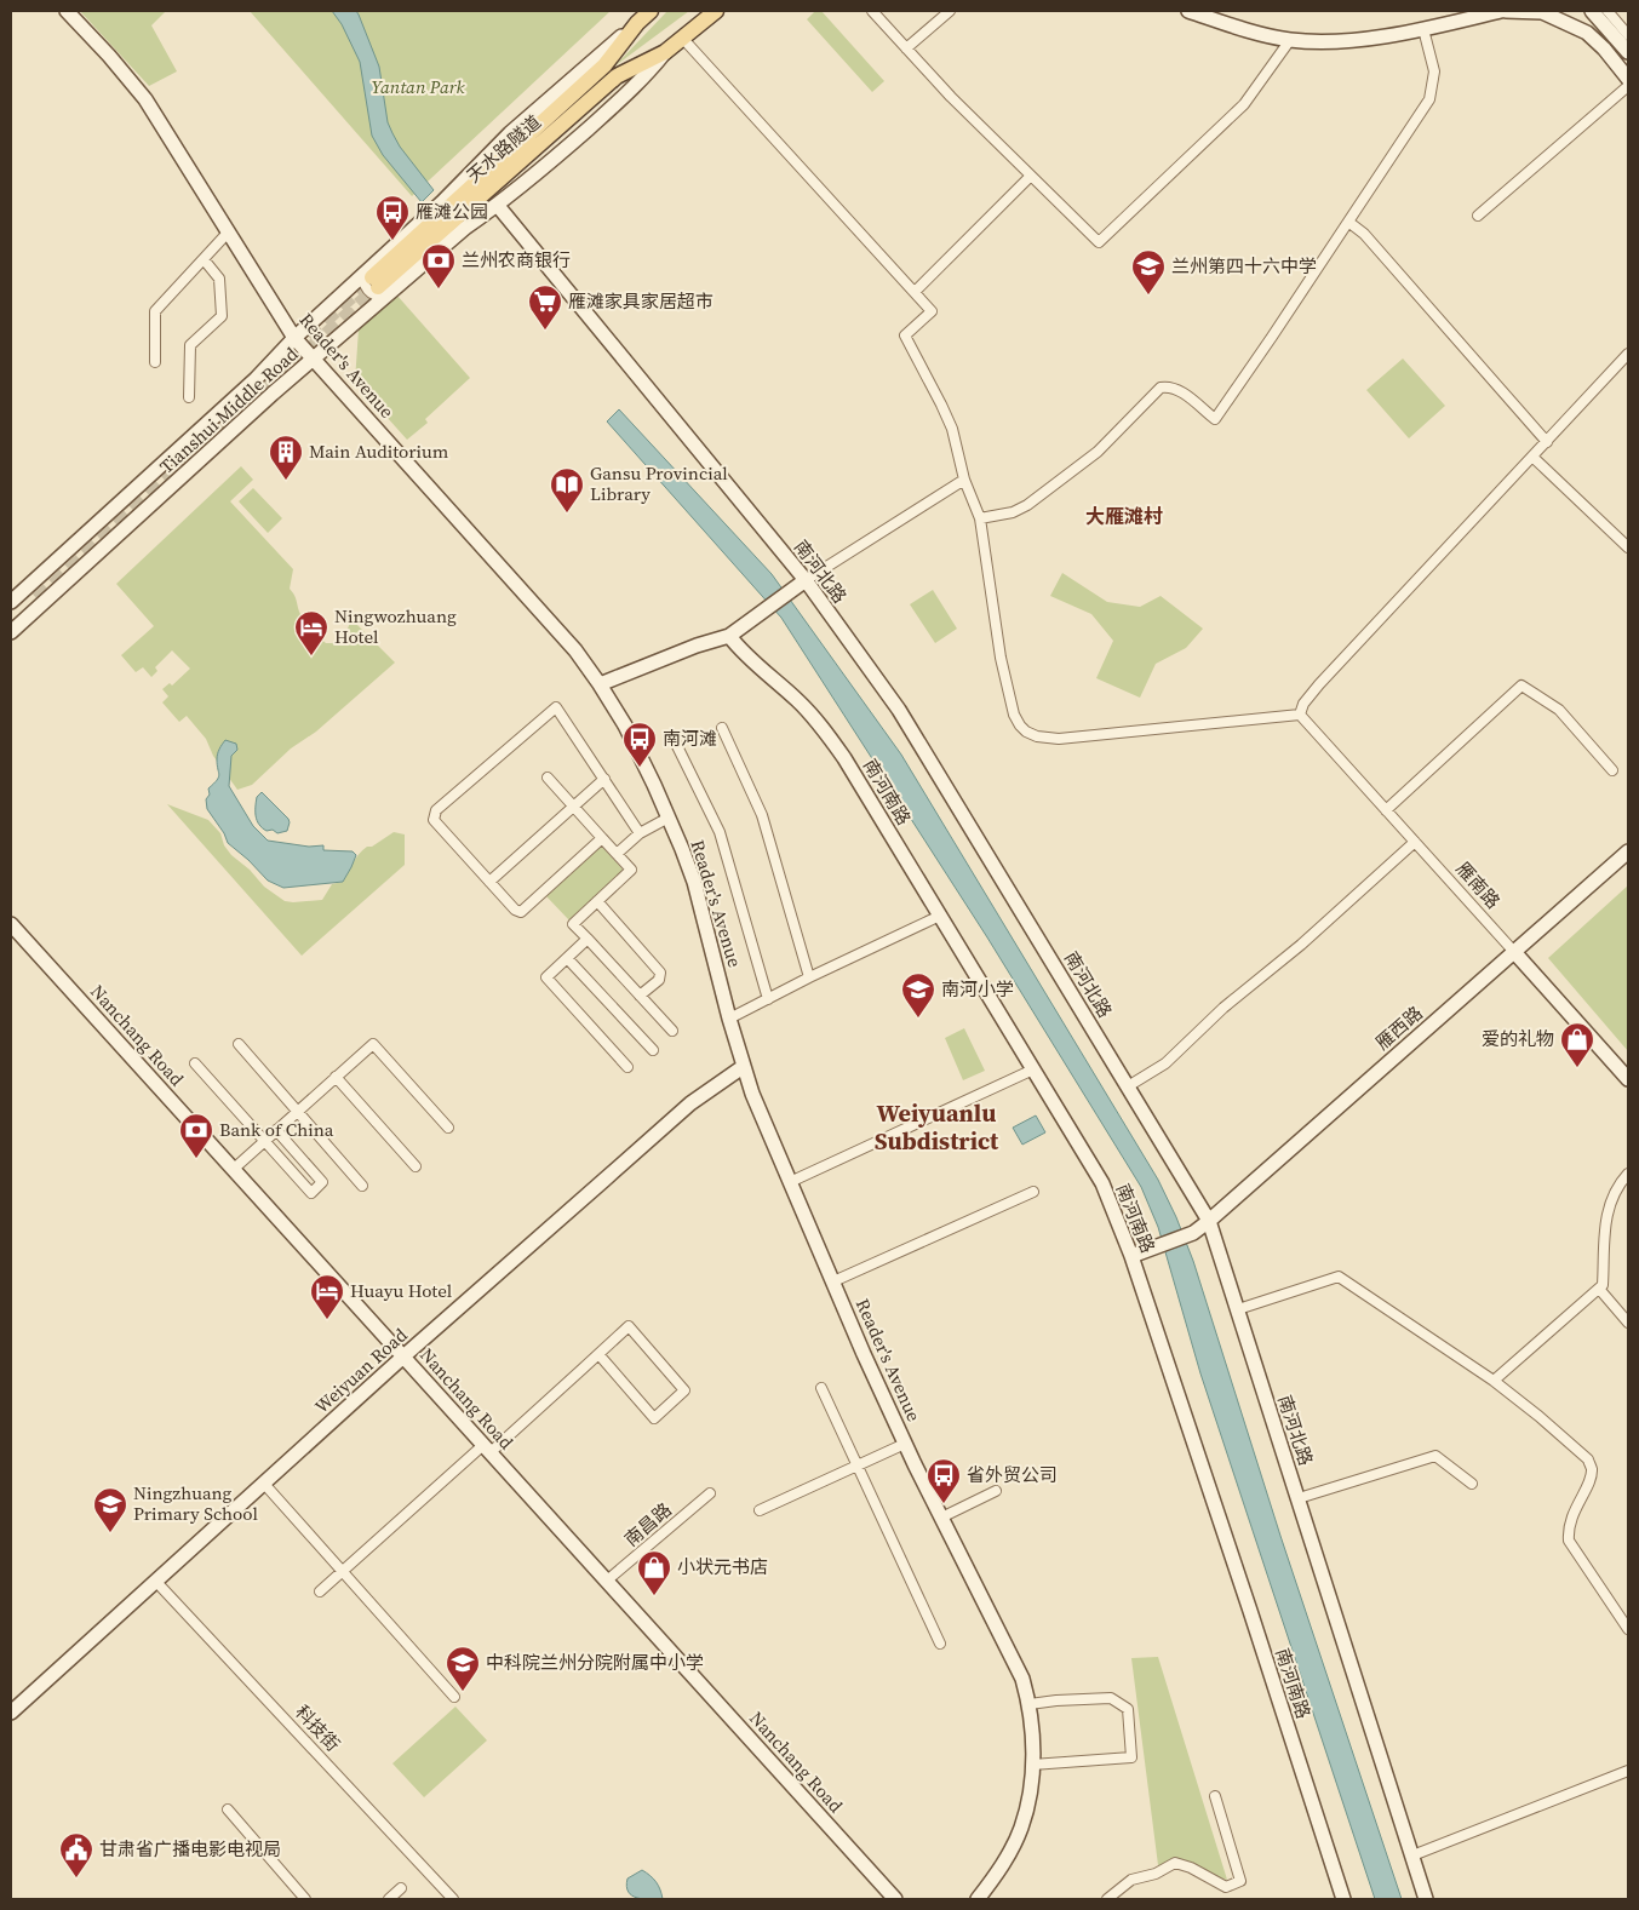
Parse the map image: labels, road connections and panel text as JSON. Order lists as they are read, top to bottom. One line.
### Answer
{"streets":{"main road":["天水路隧道"],"street":["Reader's Avenue","Tianshui Middle Road","南河北路","南河南路","雁南路","雁西路","Nanchang Road","Weiyuan Road","南昌路","科技街"]},"crossings":[["天水路隧道","Tianshui Middle Road"],["Reader's Avenue","Tianshui Middle Road"],["Reader's Avenue","Weiyuan Road"],["Tianshui Middle Road","南河北路"],["南河北路","雁西路"],["南河南路","雁西路"],["雁南路","雁西路"],["Nanchang Road","Weiyuan Road"],["Nanchang Road","南昌路"],["Weiyuan Road","科技街"]],"districts":["大雁滩村","Weiyuanlu Subdistrict"],"parks":["Yantan Park"],"places":{"bus stop":["雁滩公园","南河滩","省外贸公司"],"bank":["兰州农商银行","Bank of China"],"school or university":["兰州第四十六中学","南河小学","Ningzhuang Primary School","中科院兰州分院附属中小学"],"supermarket":["雁滩家具家居超市"],"building":["Main Auditorium"],"library":["Gansu Provincial Library"],"hotel":["Ningwozhuang Hotel","Huayu Hotel"],"shop":["爱的礼物","小状元书店"],"public building":["甘肃省广播电影电视局"]}}
